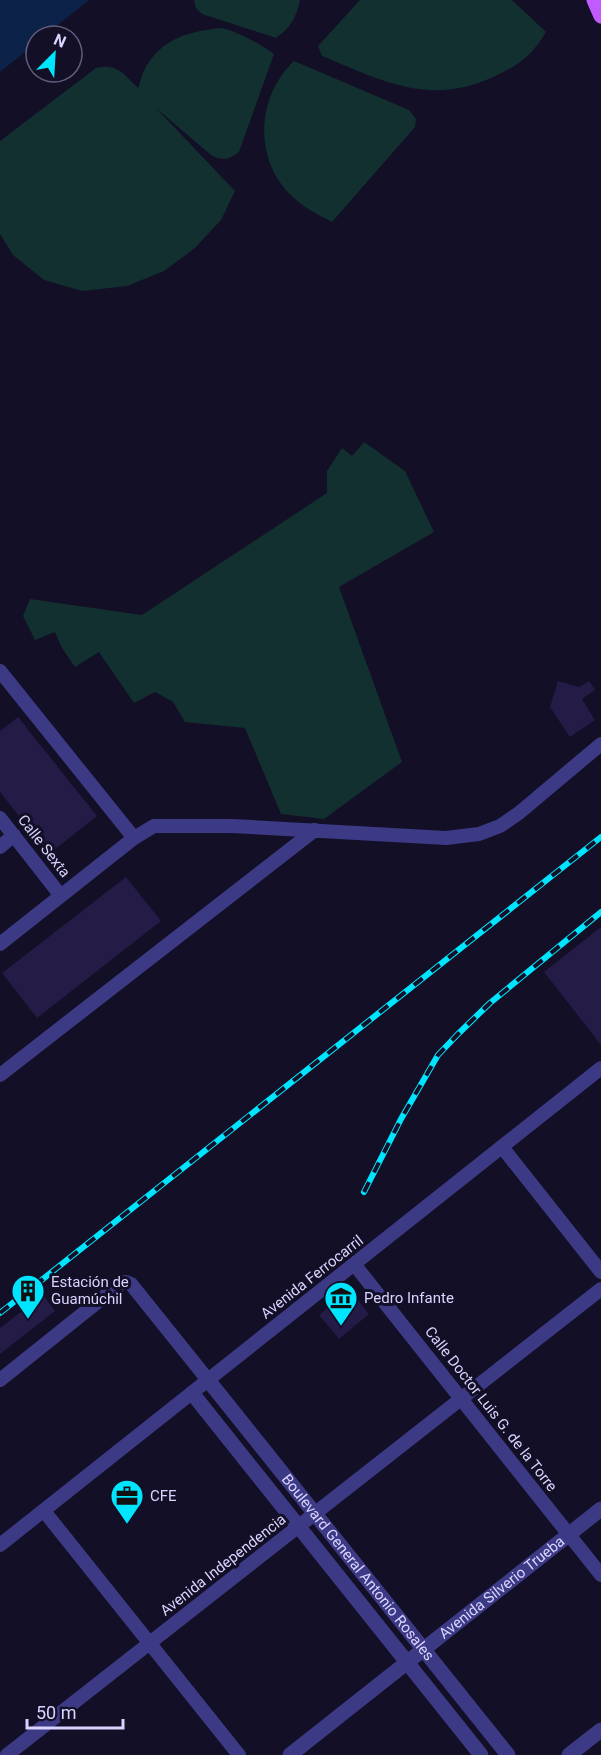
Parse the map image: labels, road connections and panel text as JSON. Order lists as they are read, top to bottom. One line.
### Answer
{"streets":{"street":["Calle Sexta","Avenida Ferrocarril","Calle Doctor Luis G. de la Torre","Avenida Independencia","Boulevard General Antonio Rosales","Avenida Silverio Trueba"]},"crossings":[["Avenida Ferrocarril","Calle Doctor Luis G. de la Torre"],["Avenida Ferrocarril","Boulevard General Antonio Rosales"],["Calle Doctor Luis G. de la Torre","Avenida Independencia"],["Calle Doctor Luis G. de la Torre","Avenida Silverio Trueba"],["Avenida Independencia","Boulevard General Antonio Rosales"],["Boulevard General Antonio Rosales","Avenida Silverio Trueba"]],"places":{"building":["Estación de Guamúchil"],"museum":["Pedro Infante"],"office":["CFE"]},"scale_bar":"50 m","north":"top right"}
